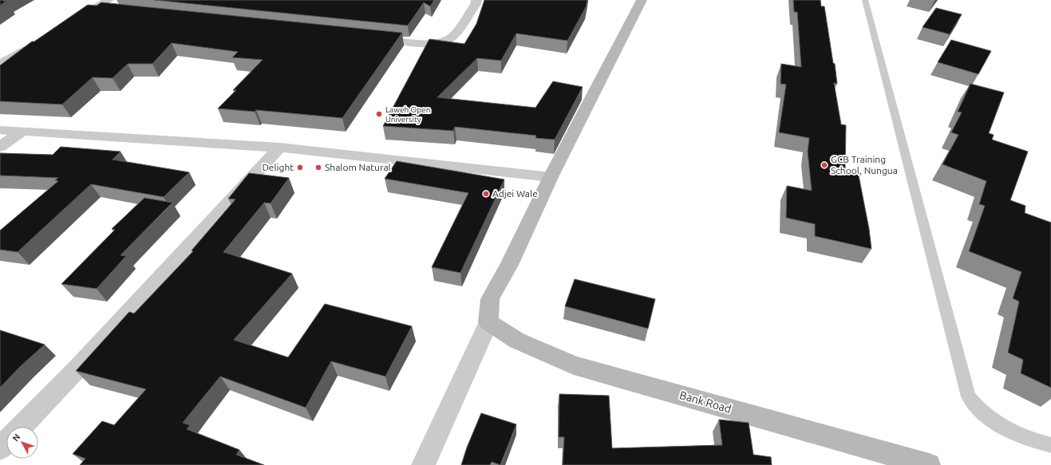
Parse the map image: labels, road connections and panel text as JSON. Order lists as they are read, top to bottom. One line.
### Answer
{"streets":{"street":["Bank Road"]},"places":["Laweh Open University","GCB Training School, Nungua","Delight","Shalom Natural","Adjei Wale"],"north":"top left"}
